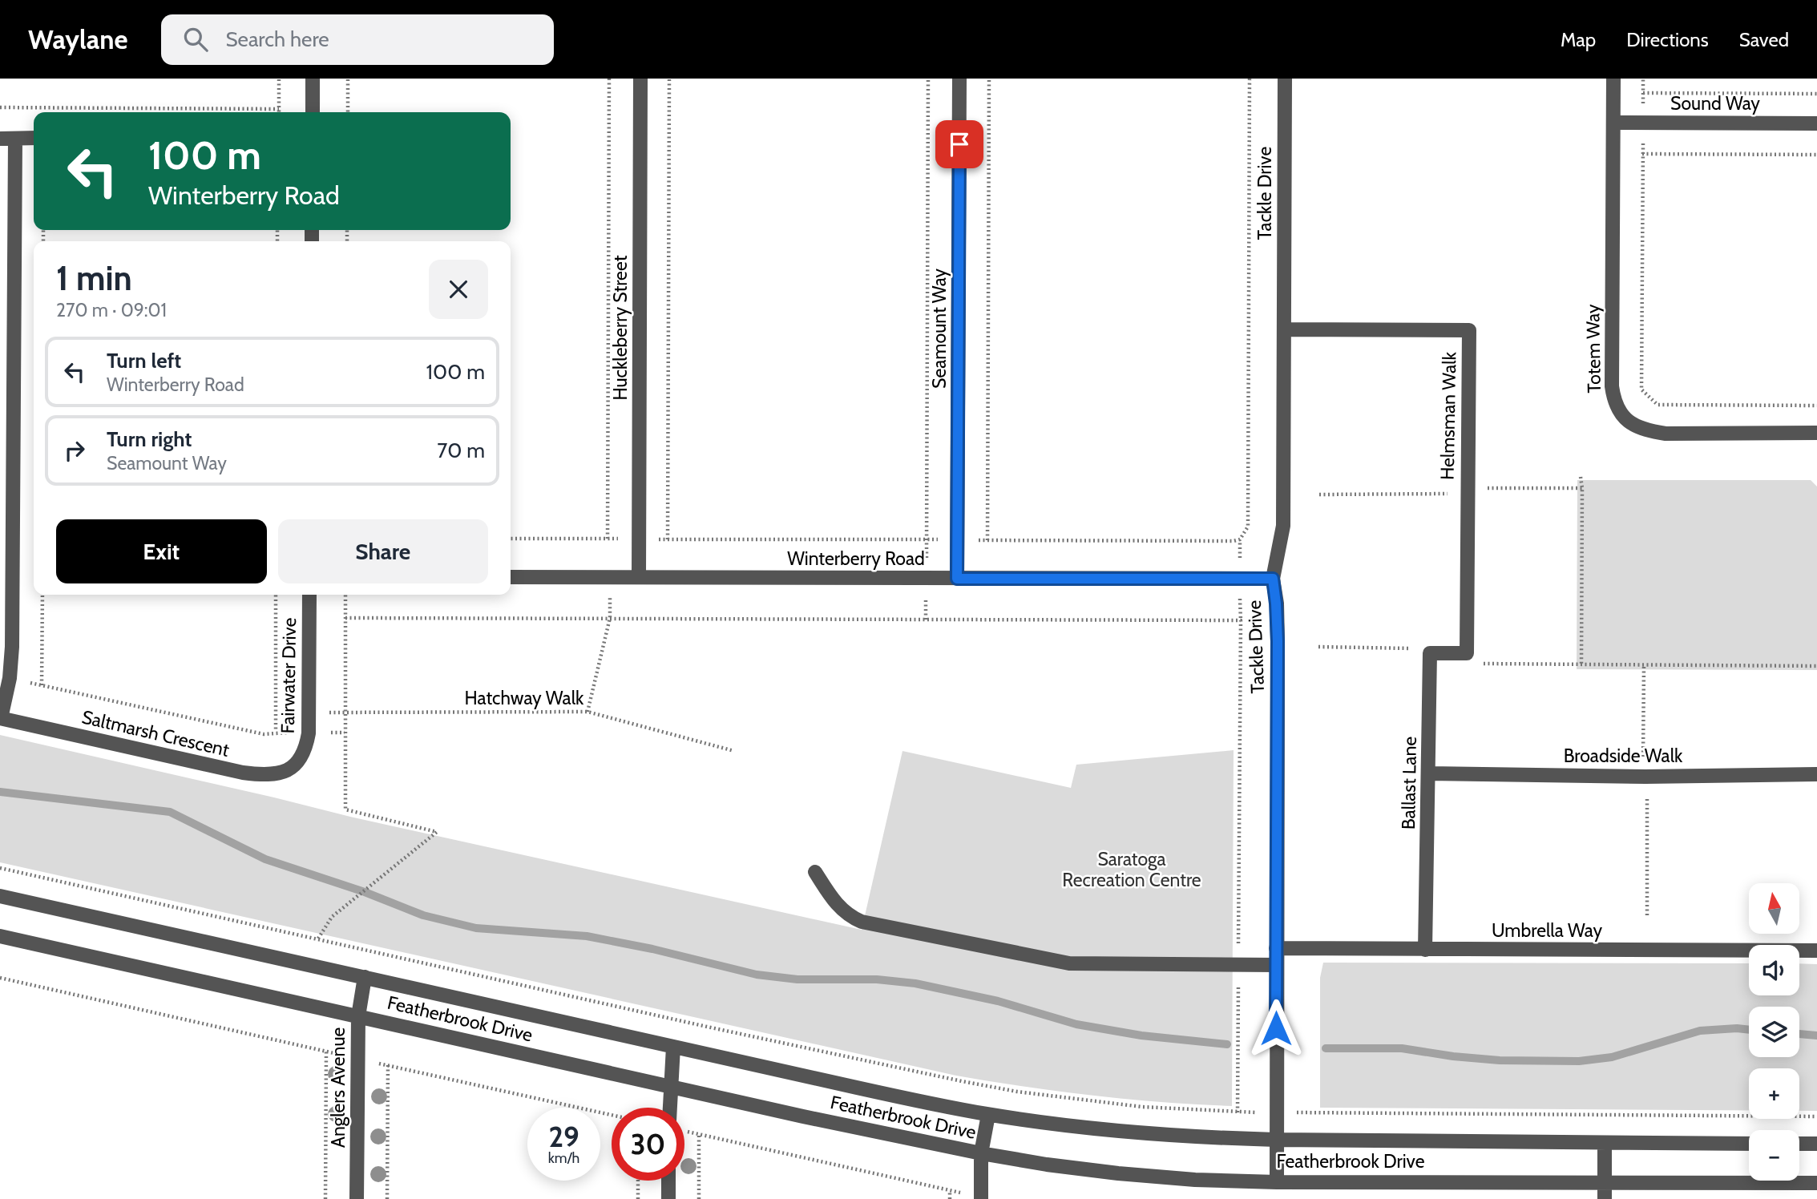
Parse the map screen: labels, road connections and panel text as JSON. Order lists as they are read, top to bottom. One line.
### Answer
{"streets":{"street":["Sound Way","Tackle Drive","Huckleberry Street","Seamount Way","Totem Way","Helmsman Walk","Winterberry Road","Fairwater Drive","Saltmarsh Crescent","Broadside Walk","Ballast Lane","Umbrella Way","Featherbrook Drive","Anglers Avenue"],"path":["Hatchway Walk"]},"crossings":[["Sound Way","Totem Way"],["Tackle Drive","Helmsman Walk"],["Tackle Drive","Winterberry Road"],["Tackle Drive","Umbrella Way"],["Tackle Drive","Featherbrook Drive"],["Huckleberry Street","Winterberry Road"],["Seamount Way","Winterberry Road"],["Fairwater Drive","Hatchway Walk"],["Fairwater Drive","Saltmarsh Crescent"],["Broadside Walk","Ballast Lane"],["Ballast Lane","Umbrella Way"],["Featherbrook Drive","Anglers Avenue"]],"parks":["Saratoga Recreation Centre"],"north":"top","page":{"header":"Waylane","search":"Search here","nav":["Map","Directions","Saved"],"turn":["100 m","Winterberry Road"],"heading":["1 min","270 m · 09:01"],"list":[{"name":"Turn left","note":"Winterberry Road","value":"100 m"},{"name":"Turn right","note":"Seamount Way","value":"70 m"}],"buttons":["Exit","Share"],"map_buttons":["+","−"],"speed":"29 km/h","limit":"30"}}
